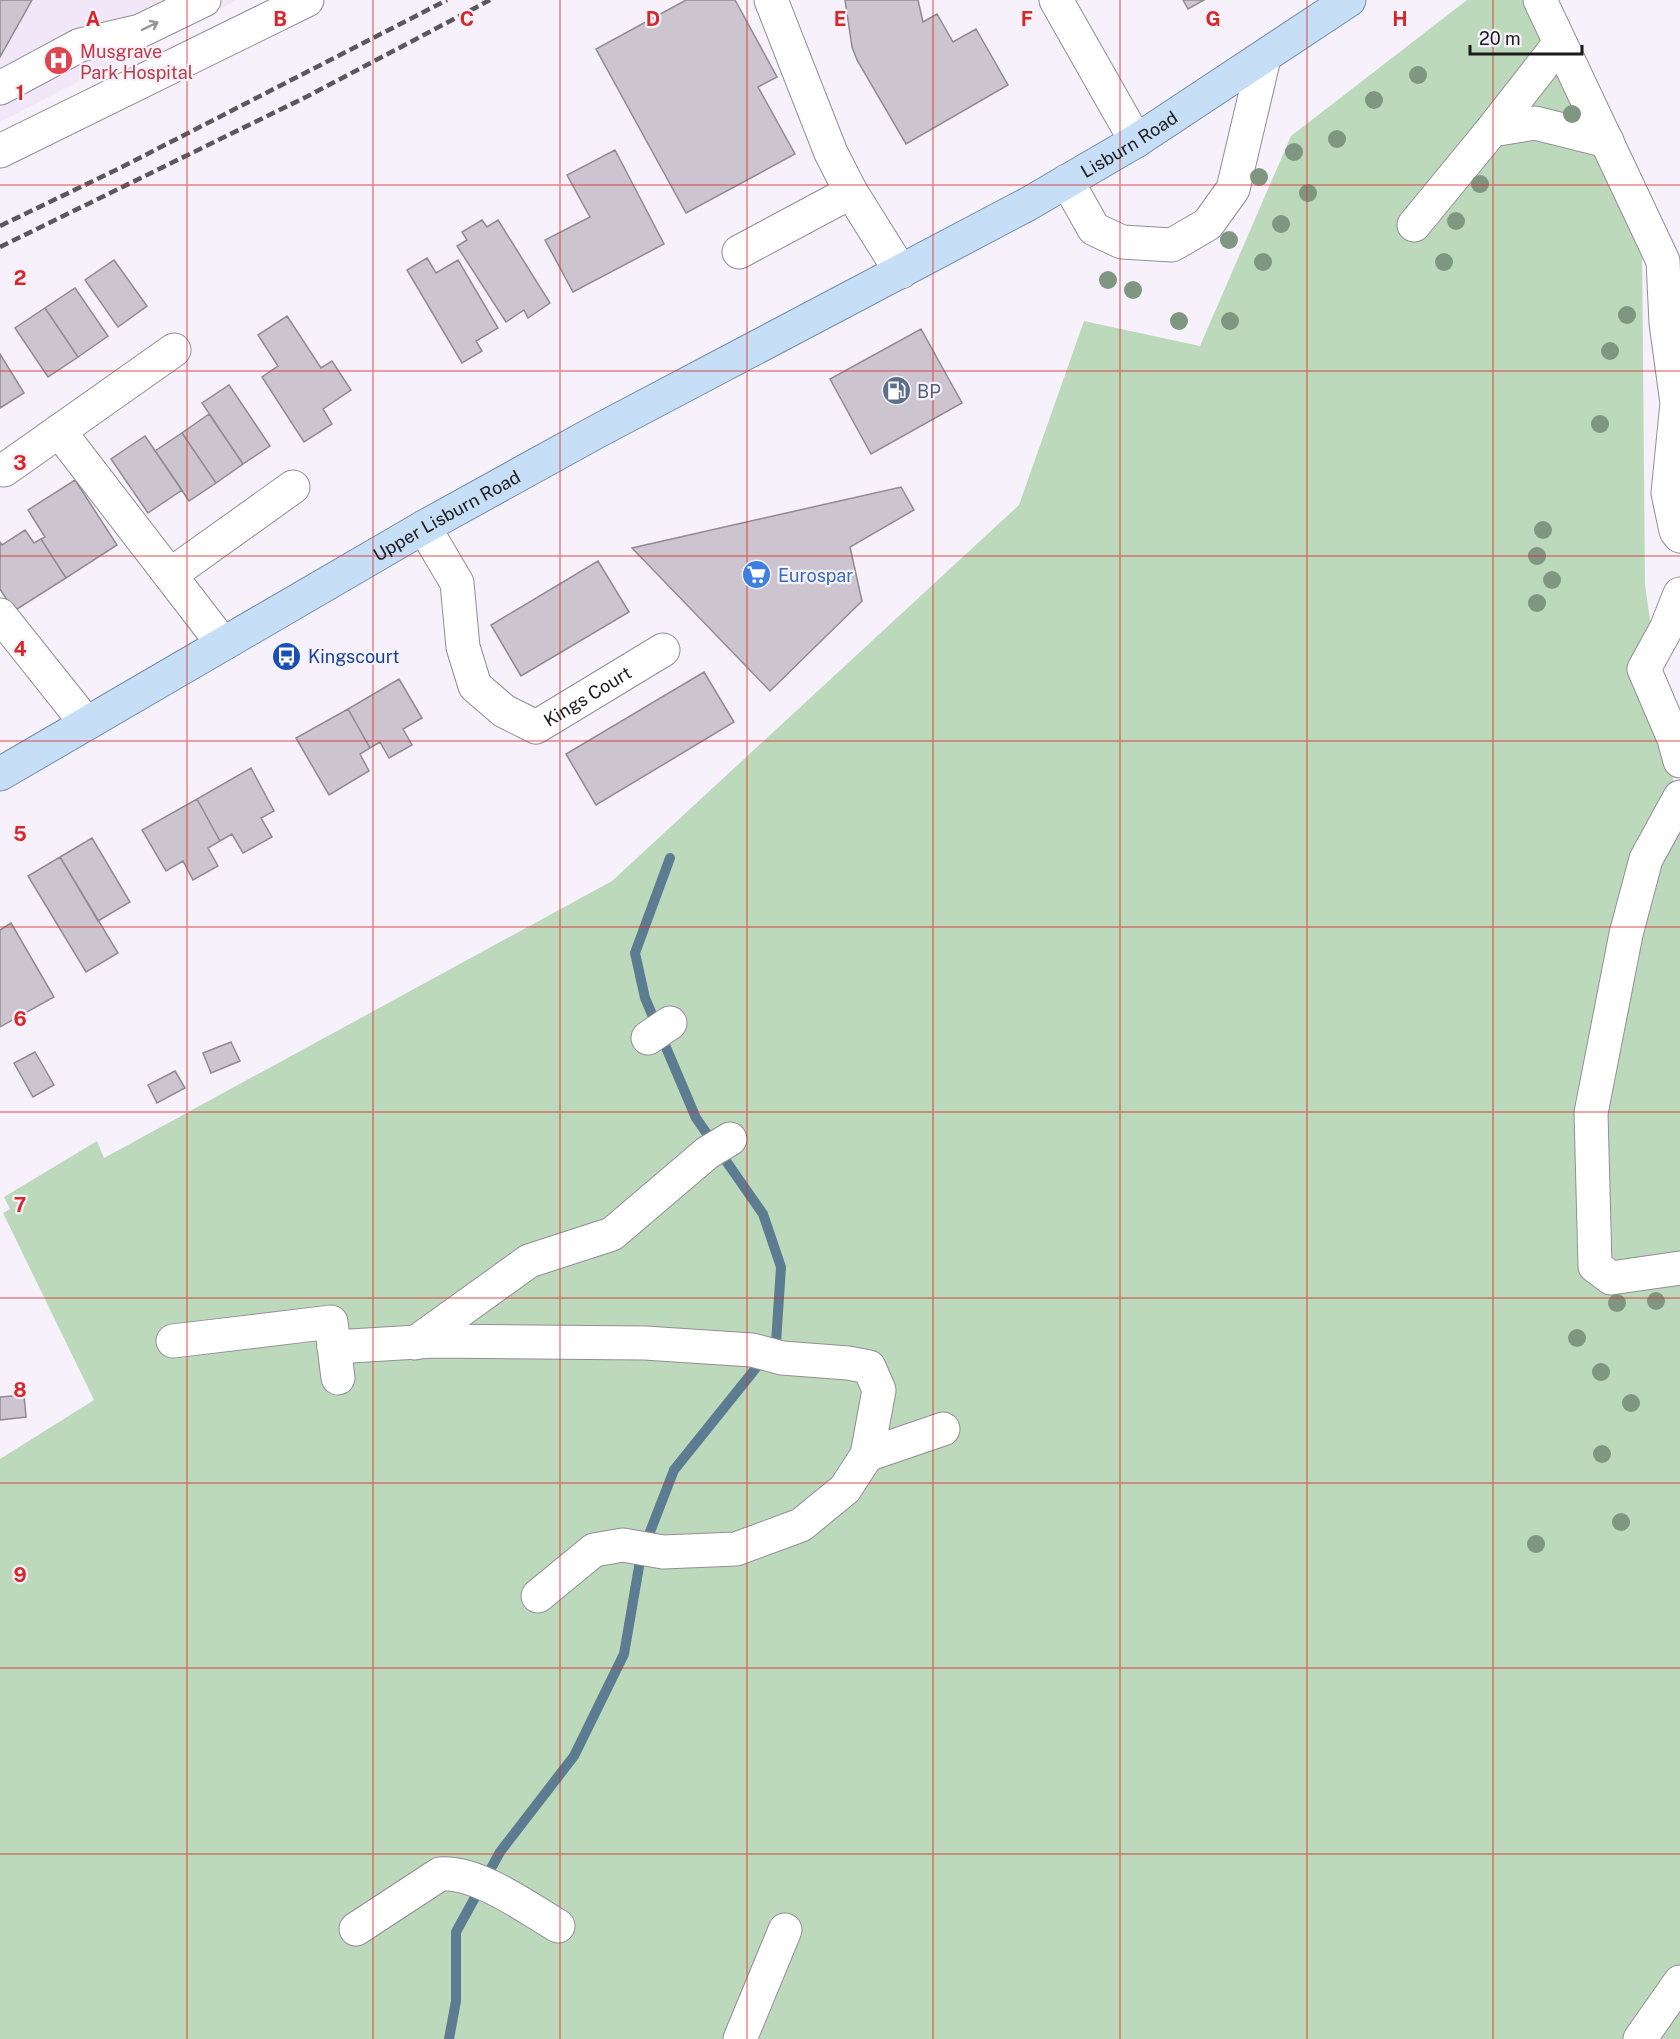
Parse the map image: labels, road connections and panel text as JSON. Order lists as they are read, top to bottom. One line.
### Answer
{"streets":{"main road":["Lisburn Road","Upper Lisburn Road"],"street":["Kings Court"]},"crossings":[["Lisburn Road","Upper Lisburn Road"],["Upper Lisburn Road","Kings Court"]],"places":{"hospital":["Musgrave Park Hospital"],"fuel station":["BP"],"supermarket":["Eurospar"],"bus stop":["Kingscourt"]},"scale_bar":"20 m","grid":{"columns":["A","B","C","D","E","F","G","H"],"rows":["1","2","3","4","5","6","7","8","9"]}}
